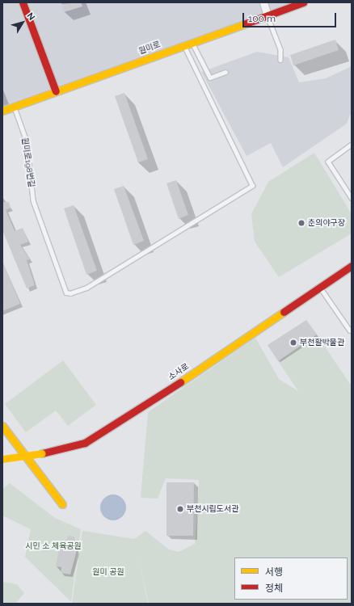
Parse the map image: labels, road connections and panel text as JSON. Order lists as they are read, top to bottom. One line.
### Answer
{"streets":{"street":["원미로","소사로"],"lane":["원미로198번길"]},"crossings":[["원미로","원미로198번길"]],"parks":["시민 소 체육공원","원미 공원"],"places":["춘의야구장","부천활박물관","부천시립도서관"],"legend":["서행","정체"],"scale_bar":"100 m","north":"top right"}
